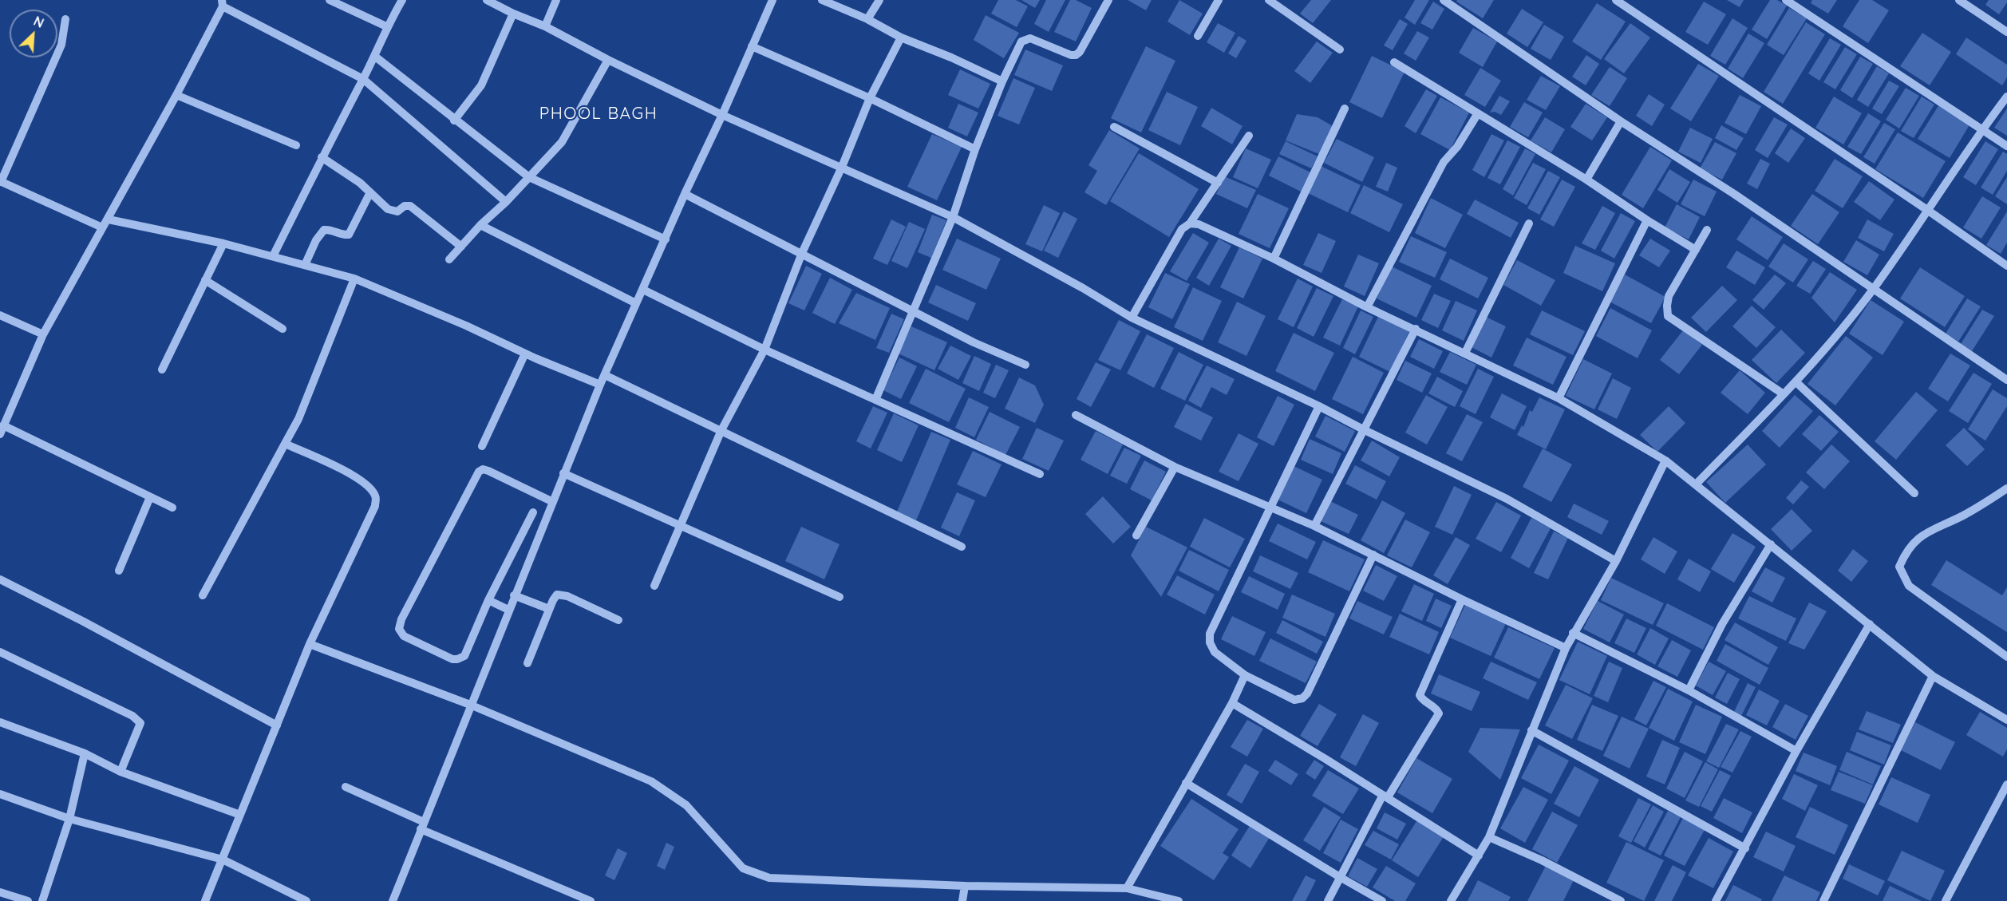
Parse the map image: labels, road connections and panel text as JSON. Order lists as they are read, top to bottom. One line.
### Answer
{"districts":["PHOOL BAGH"],"north":"top right"}
